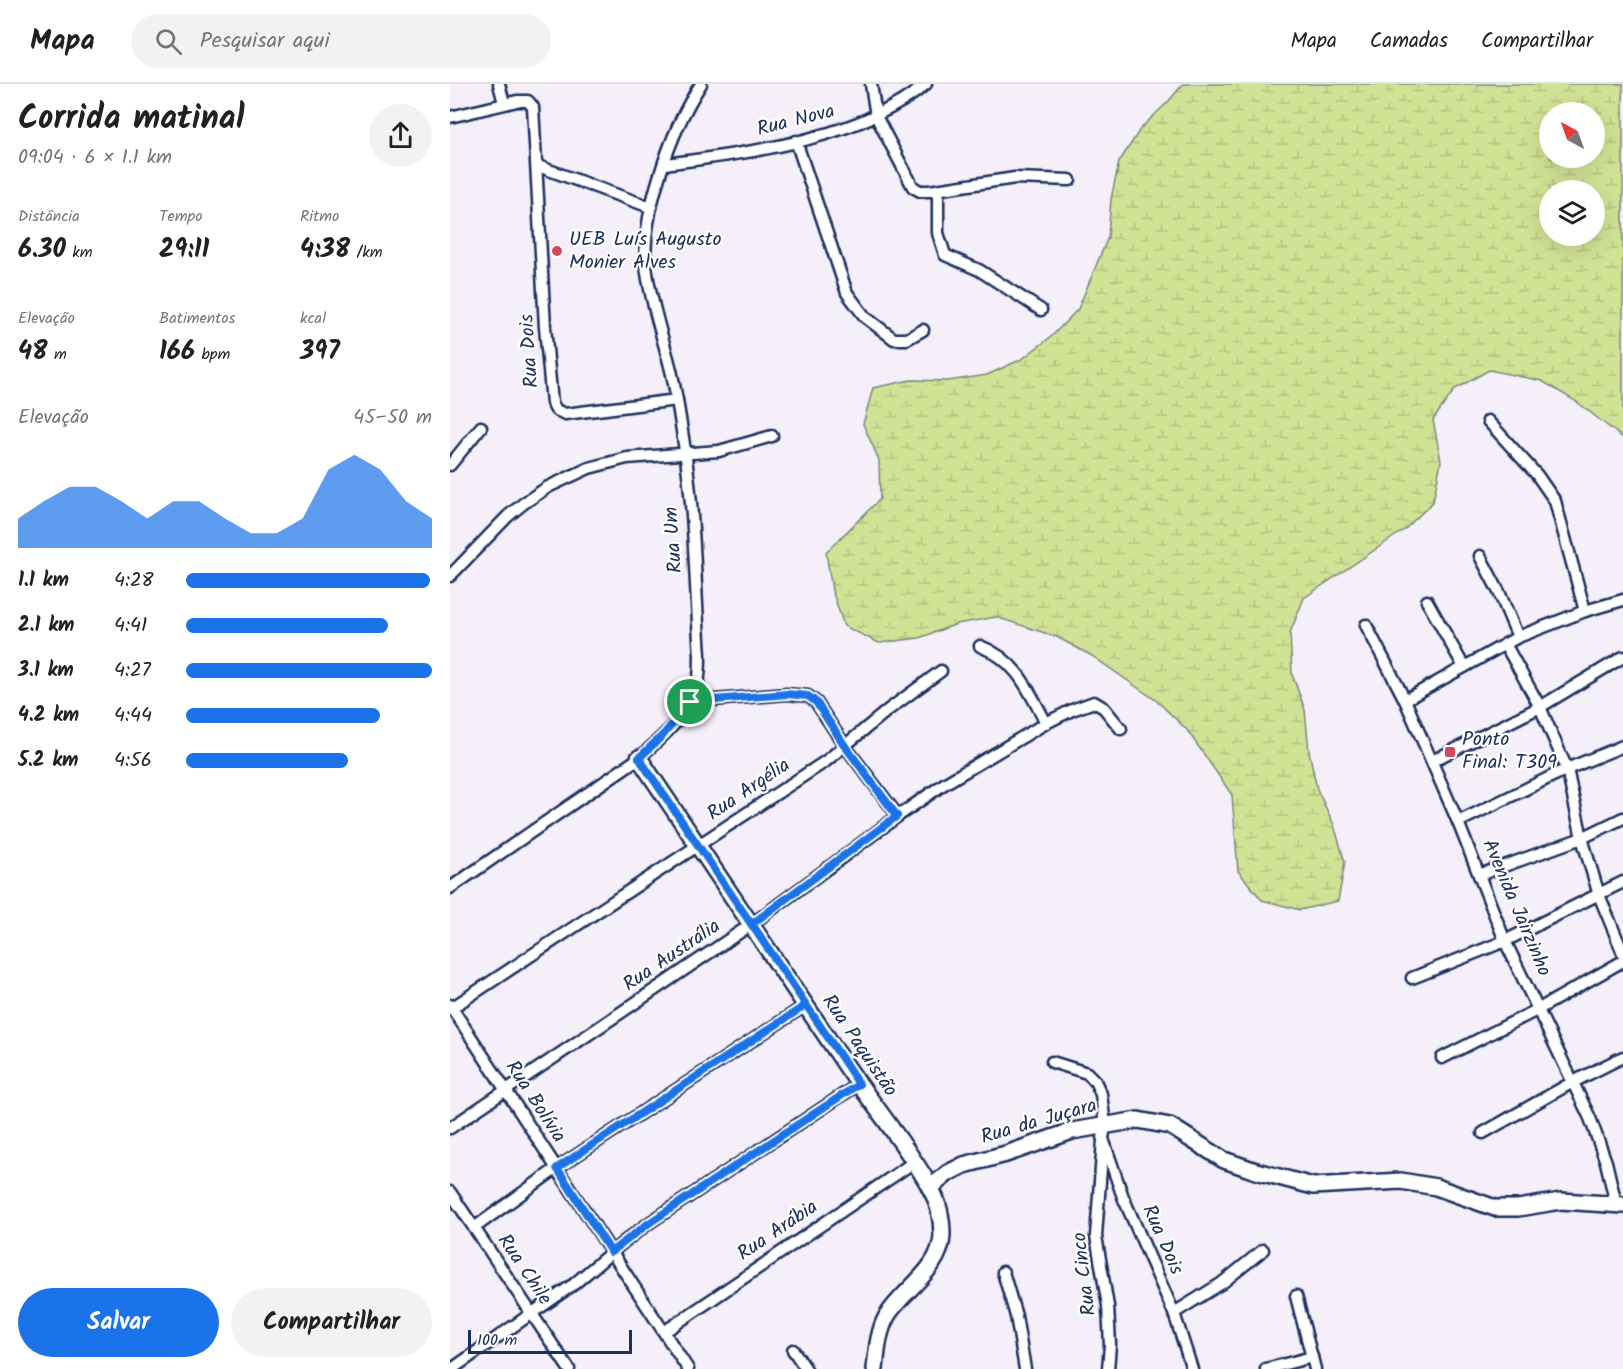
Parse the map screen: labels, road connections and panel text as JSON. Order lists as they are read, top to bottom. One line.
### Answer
{"streets":{"street":["Rua Nova","Rua Dois","Rua Um","Rua Argélia","Avenida Jairzinho","Rua Austrália","Rua Paquistão","Rua Bolívia","Rua da Juçara","Rua Arábia","Rua Chile","Rua Cinco"]},"crossings":[["Rua Nova","Rua Um"],["Rua Dois","Rua Um"],["Rua Dois","Rua da Juçara"],["Rua Dois","Rua Cinco"],["Rua Um","Rua Paquistão"],["Rua Argélia","Rua Paquistão"],["Rua Argélia","Rua Bolívia"],["Avenida Jairzinho","Rua da Juçara"],["Rua Austrália","Rua Paquistão"],["Rua Austrália","Rua Bolívia"],["Rua Paquistão","Rua da Juçara"],["Rua Paquistão","Rua Arábia"],["Rua Bolívia","Rua Arábia"],["Rua da Juçara","Rua Cinco"]],"places":{"other":["UEB Luís Augusto Monier Alves"],"transit":["Ponto Final: T309"]},"scale_bar":"100 m","north":"top left","page":{"header":"Mapa","search":"Pesquisar aqui","nav":["Mapa","Camadas","Compartilhar"],"heading":["Corrida matinal","09:04 · 6 × 1.1 km"],"stats":[["Distância","6.30 km"],["Tempo","29:11"],["Ritmo","4:38 /km"],["Elevação","48 m"],["Batimentos","166 bpm"],["kcal","397"]],"chart":["Elevação","45–50 m"],"list":[{"name":"1.1 km","note":"4:28"},{"name":"2.1 km","note":"4:41"},{"name":"3.1 km","note":"4:27"},{"name":"4.2 km","note":"4:44"},{"name":"5.2 km","note":"4:56"}],"buttons":["Salvar","Compartilhar"],"scale":"100 m"}}
